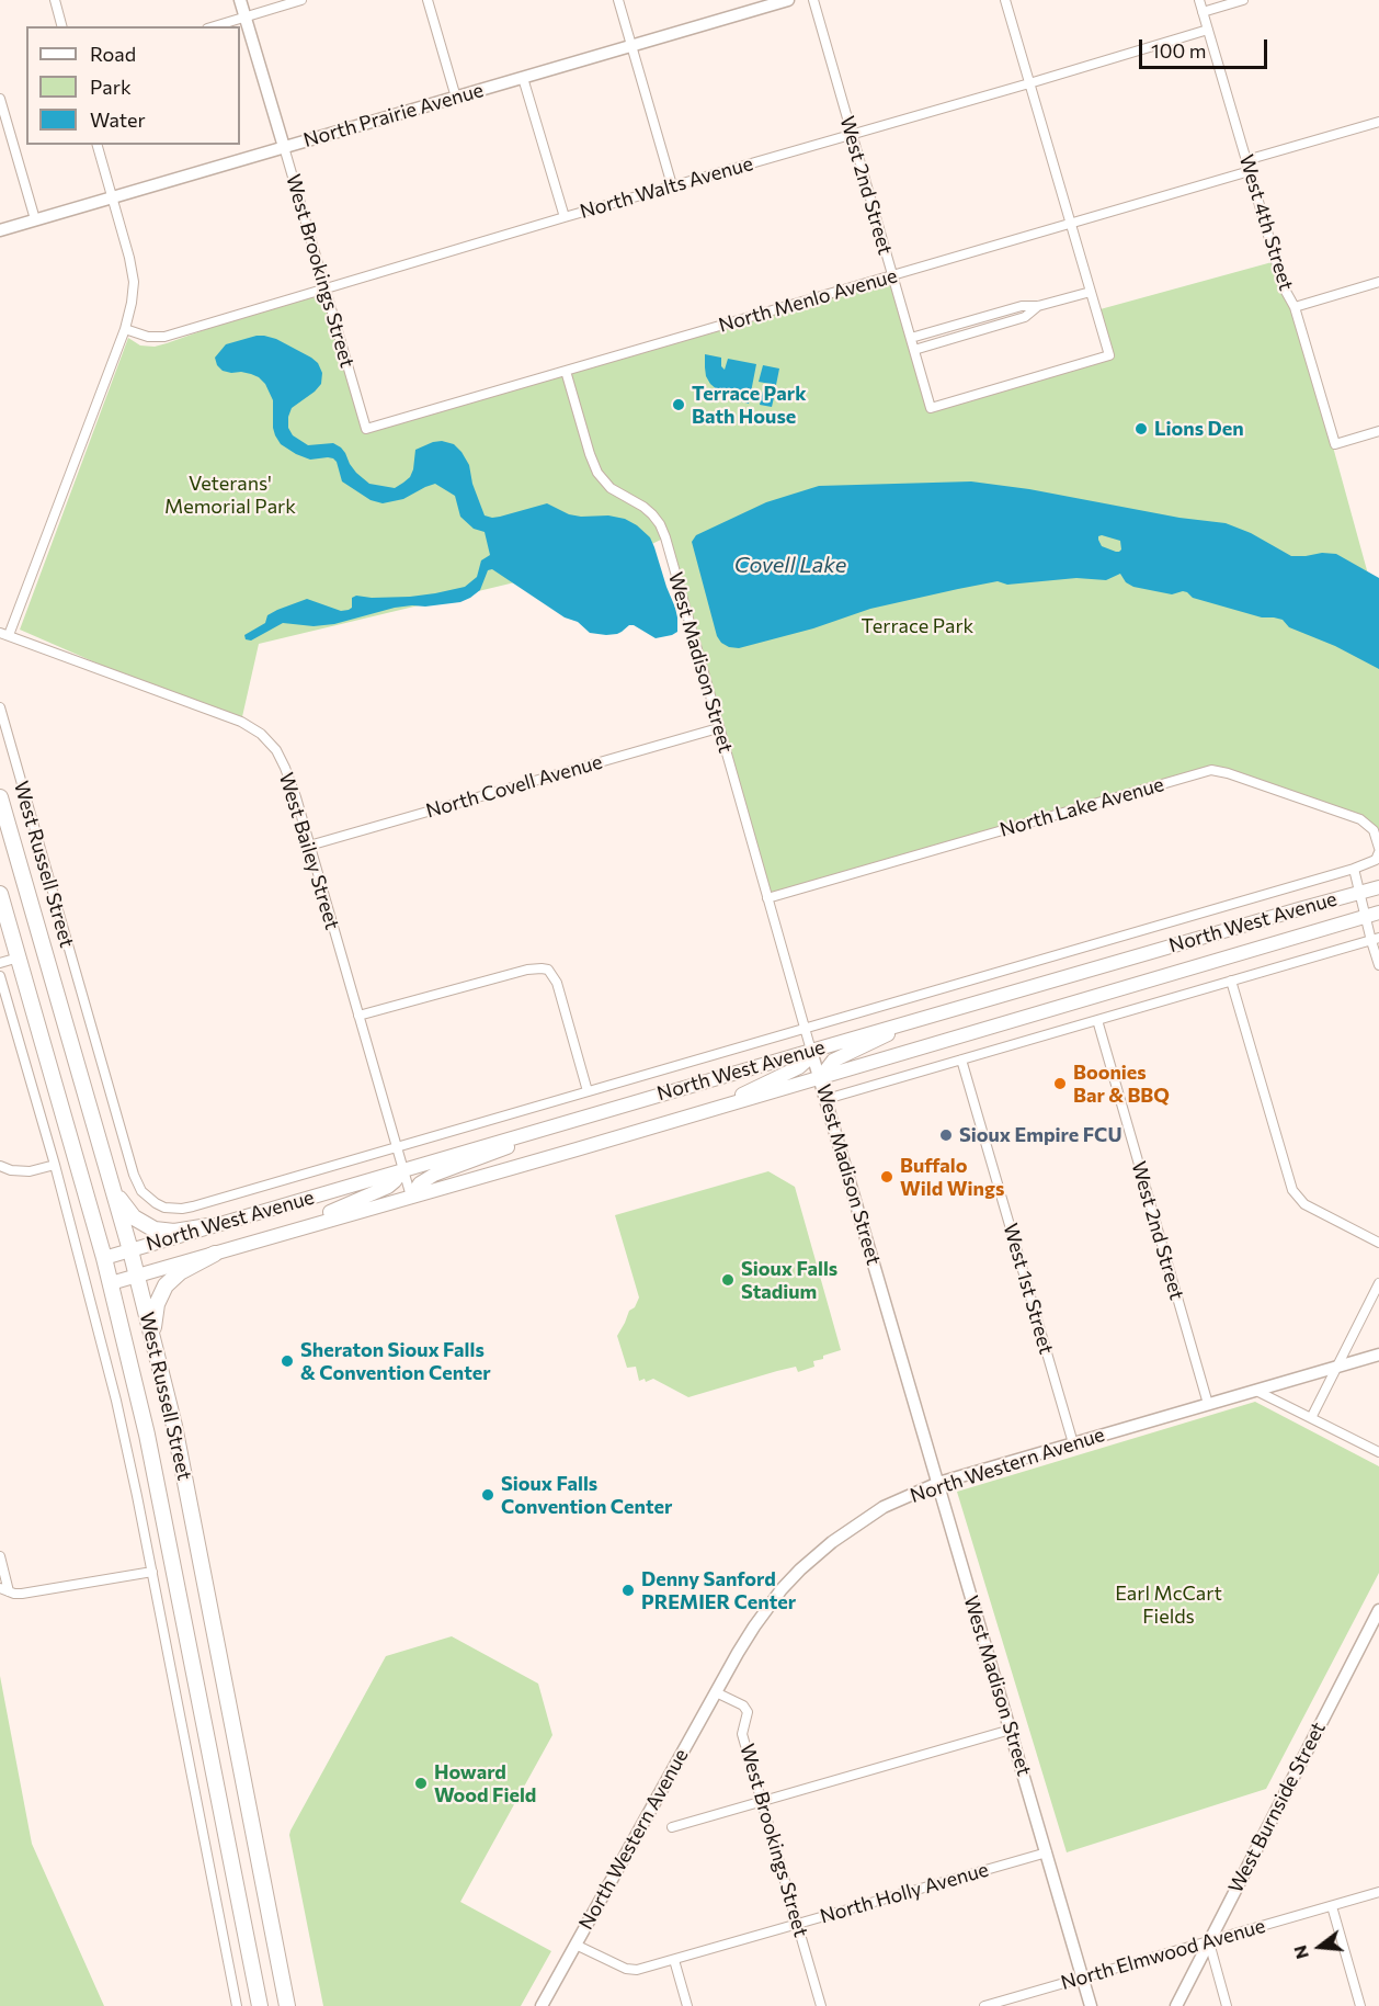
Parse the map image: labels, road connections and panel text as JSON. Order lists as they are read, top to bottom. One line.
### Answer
{"streets":{"highway":["West Russell Street"],"main road":["North West Avenue"],"street":["North Prairie Avenue","West 2nd Street","North Walts Avenue","West 4th Street","West Brookings Street","North Menlo Avenue","West Madison Street","North Covell Avenue","North Lake Avenue","West Bailey Street","West 1st Street","North Western Avenue","West Burnside Street","North Holly Avenue","North Elmwood Avenue"]},"crossings":[["North Prairie Avenue","West Brookings Street"],["North Prairie Avenue","West Bailey Street"],["West 2nd Street","North Walts Avenue"],["West 2nd Street","North Menlo Avenue"],["West 2nd Street","North Western Avenue"],["North Walts Avenue","West 4th Street"],["North Walts Avenue","West Brookings Street"],["North Walts Avenue","West Bailey Street"],["West 4th Street","North Menlo Avenue"],["West Brookings Street","North Menlo Avenue"],["West Brookings Street","North Western Avenue"],["West Brookings Street","North Holly Avenue"],["North Menlo Avenue","West Madison Street"],["West Madison Street","North Covell Avenue"],["West Madison Street","North Lake Avenue"],["West Madison Street","North West Avenue"],["West Madison Street","North Western Avenue"],["West Madison Street","North Holly Avenue"],["West Madison Street","North Elmwood Avenue"],["North Covell Avenue","West Bailey Street"],["North Lake Avenue","North West Avenue"],["West Bailey Street","North West Avenue"],["West Russell Street","North West Avenue"],["West 1st Street","North Western Avenue"],["North Western Avenue","North Holly Avenue"],["West Burnside Street","North Elmwood Avenue"]],"water":["Covell Lake"],"parks":["Veterans' Memorial Park","Terrace Park","Earl McCart Fields"],"places":["Terrace Park Bath House","Lions Den","Boonies Bar & BBQ","Sioux Empire FCU","Buffalo Wild Wings","Sioux Falls Stadium","Sheraton Sioux Falls & Convention Center","Sioux Falls Convention Center","Denny Sanford PREMIER Center","Howard Wood Field"],"legend":["Road","Park","Water"],"scale_bar":"100 m","north":"left"}
